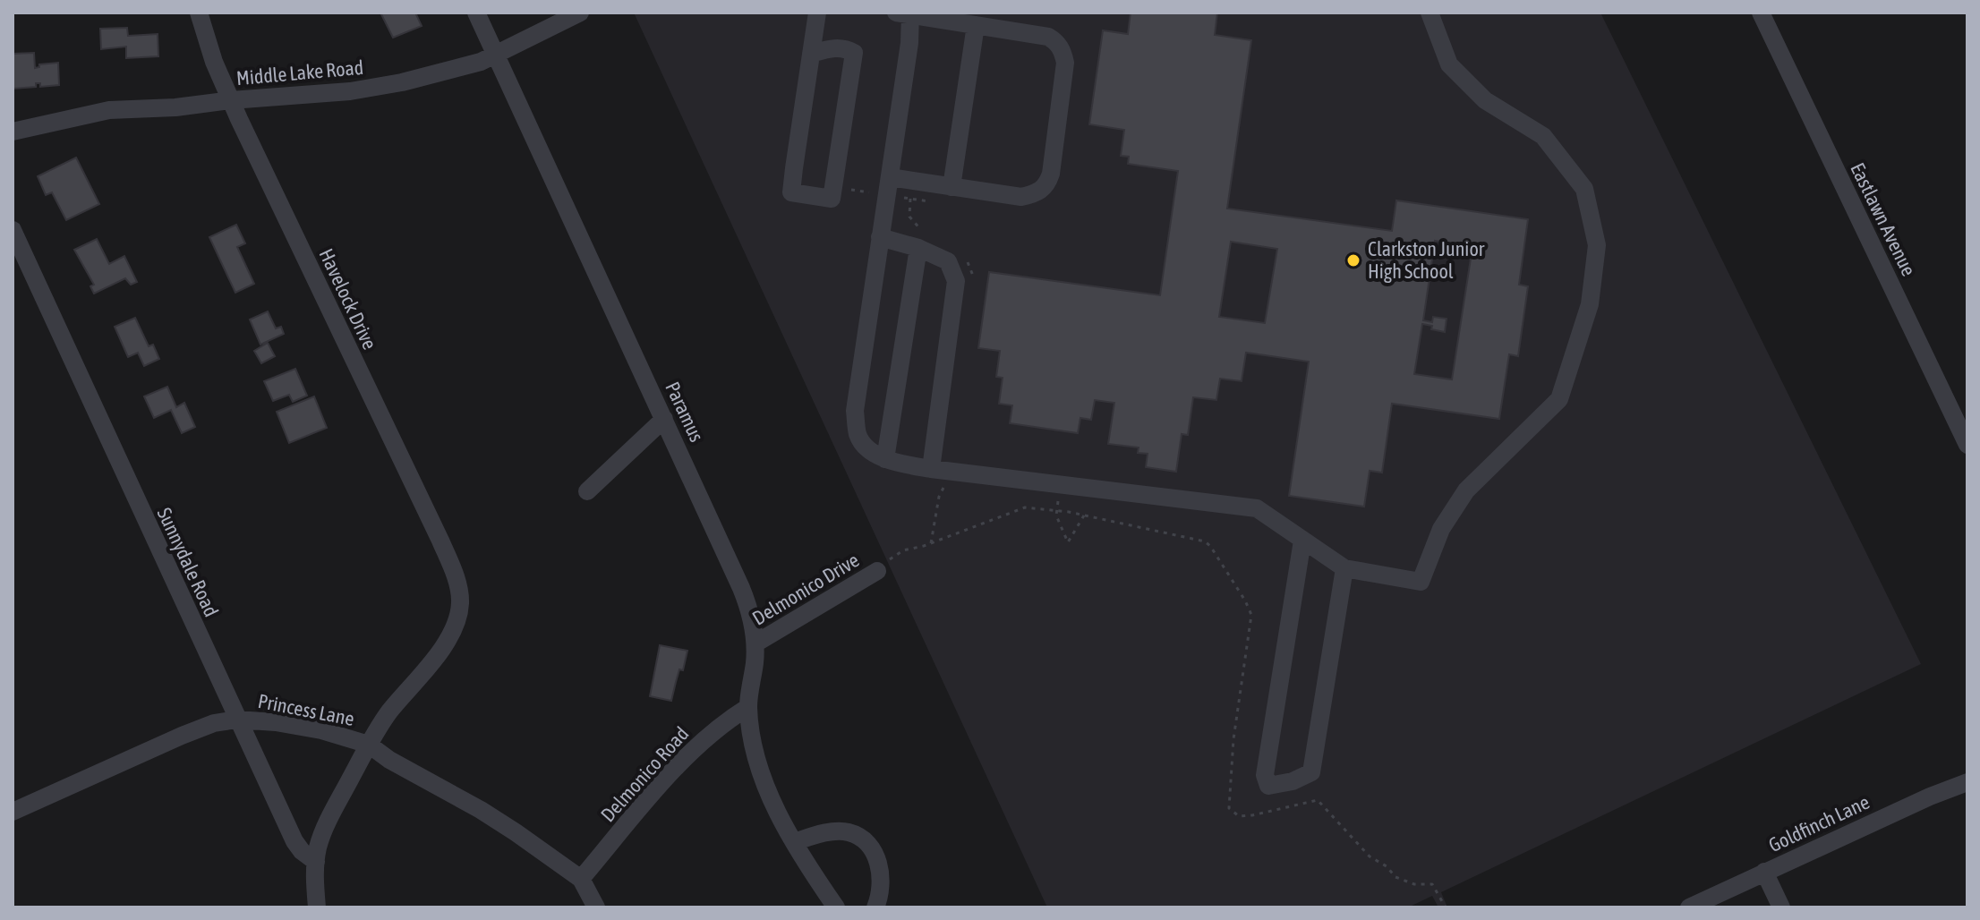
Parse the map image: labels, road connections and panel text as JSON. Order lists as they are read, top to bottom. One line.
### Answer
{"streets":{"street":["Middle Lake Road","Eastlawn Avenue","Havelock Drive","Paramus","Sunnydale Road","Delmonico Drive","Princess Lane","Delmonico Road","Goldfinch Lane"]},"crossings":[["Middle Lake Road","Havelock Drive"],["Middle Lake Road","Paramus"],["Havelock Drive","Princess Lane"],["Paramus","Delmonico Drive"],["Paramus","Delmonico Road"],["Sunnydale Road","Princess Lane"],["Princess Lane","Delmonico Road"]],"places":["Clarkston Junior High School"]}
